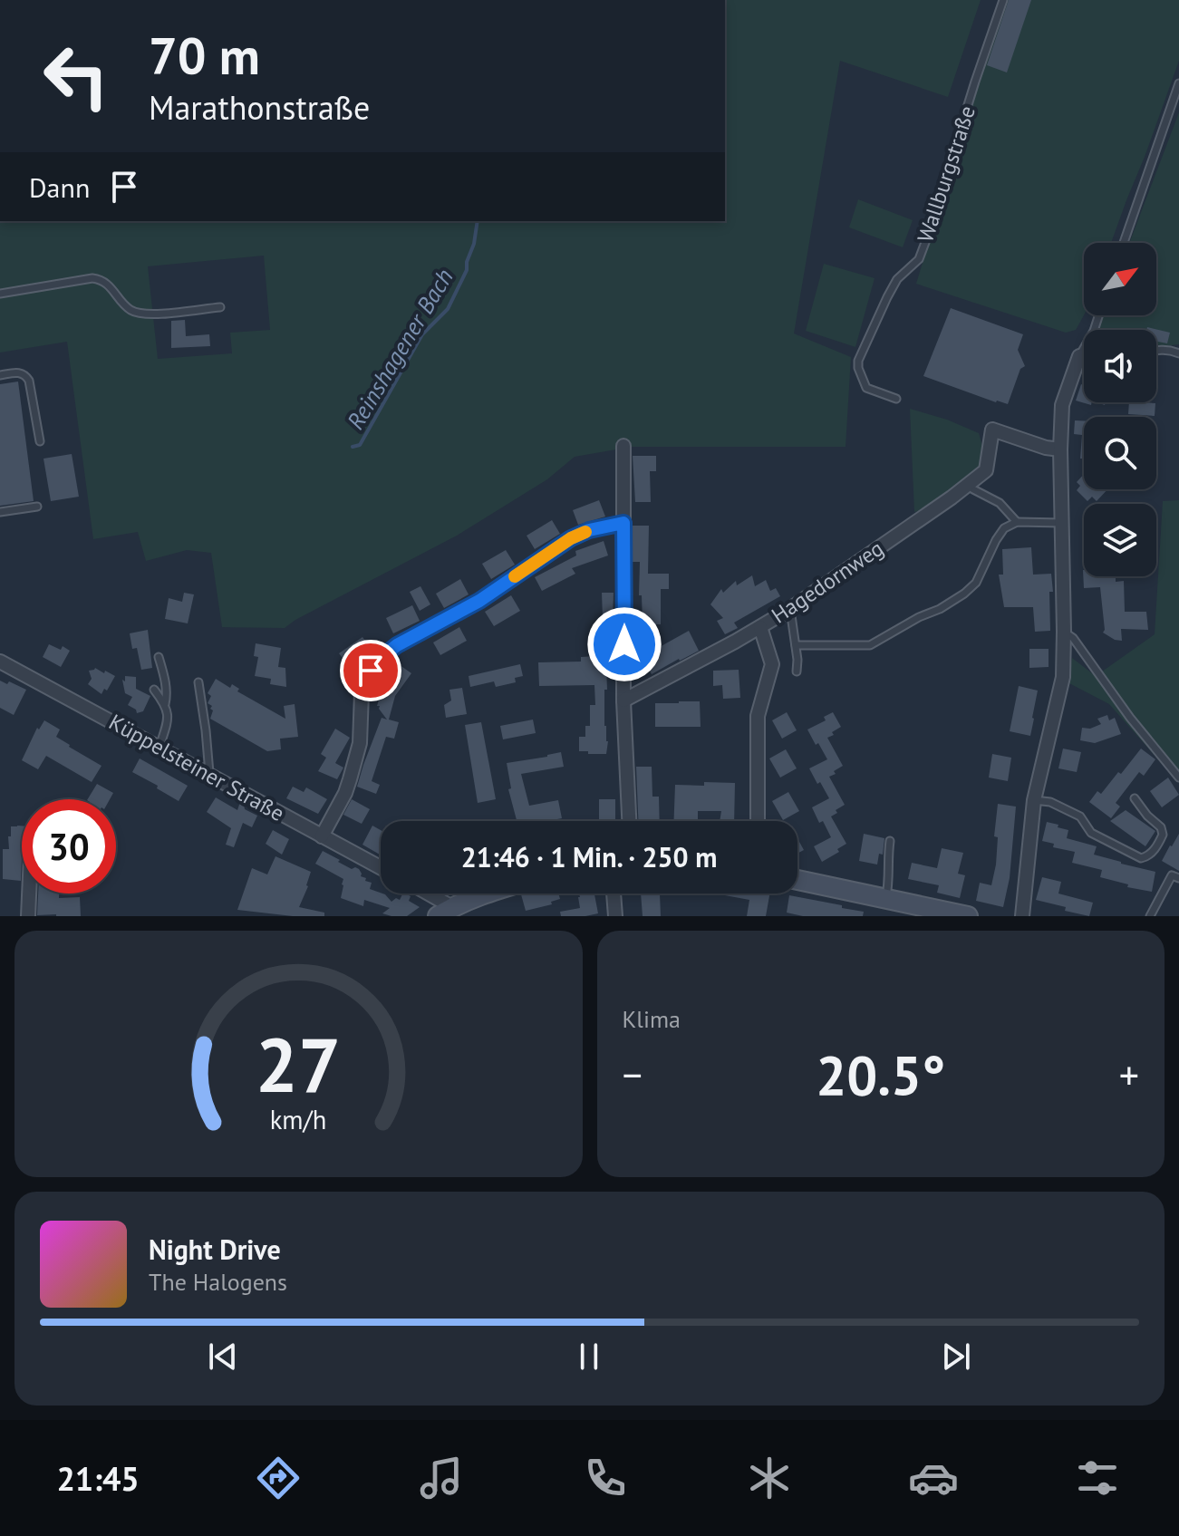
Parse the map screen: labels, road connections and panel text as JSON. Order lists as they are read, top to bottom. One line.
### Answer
{"streets":{"street":["Hagedornweg","Küppelsteiner Straße"],"lane":["Wallburgstraße"]},"water":["Reinshagener Bach"],"north":"top right","page":{"turn":["70 m","Marathonstraße"],"then":"Dann","limit":"30","trip":"21:46 · 1 Min. · 250 m","tile":"Klima","heat":["−","20.5°","+"],"song":["Night Drive","The Halogens"],"tabs":"21:45","gauge":["27","km/h"]}}
